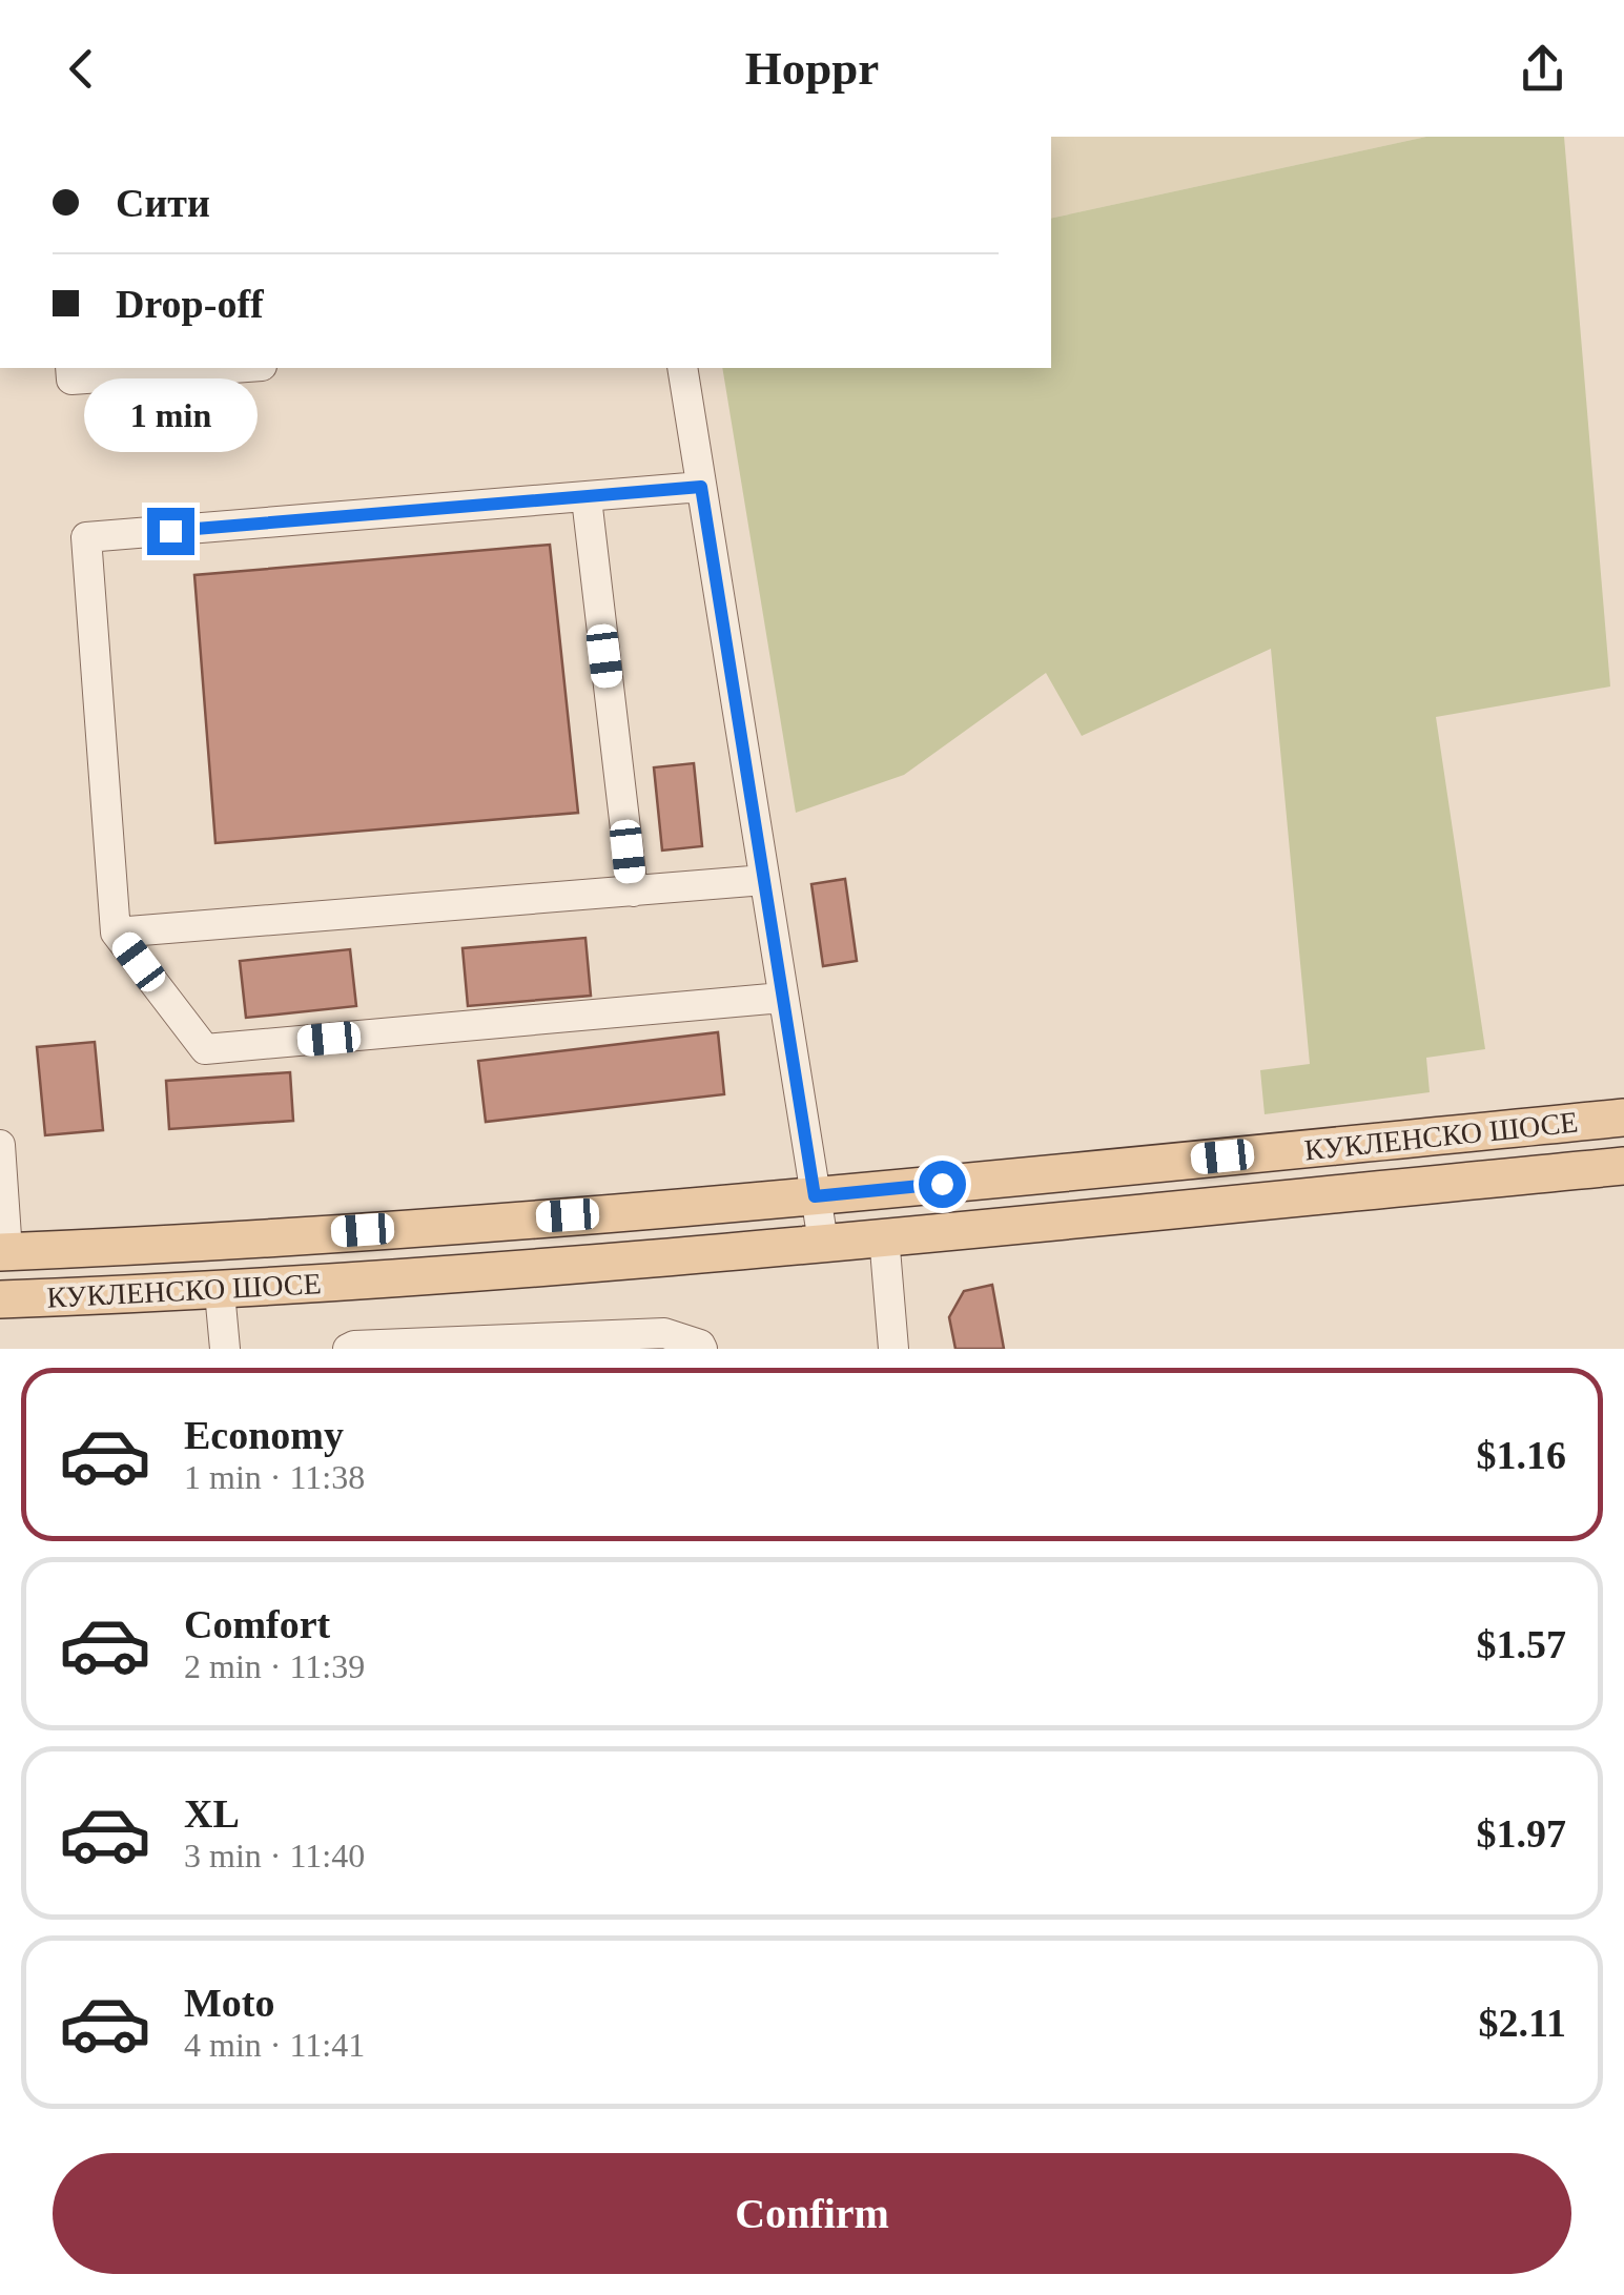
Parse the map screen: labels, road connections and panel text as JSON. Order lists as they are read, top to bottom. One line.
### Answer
{"streets":{"main road":["КУКЛЕНСКО ШОСЕ"]},"page":{"header":"Hoppr","banner":["Сити","Drop-off"],"bubble":"1 min","list":[{"name":"Economy","note":"1 min · 11:38","value":"$1.16"},{"name":"Comfort","note":"2 min · 11:39","value":"$1.57"},{"name":"XL","note":"3 min · 11:40","value":"$1.97"},{"name":"Moto","note":"4 min · 11:41","value":"$2.11"}],"buttons":"Confirm"}}
